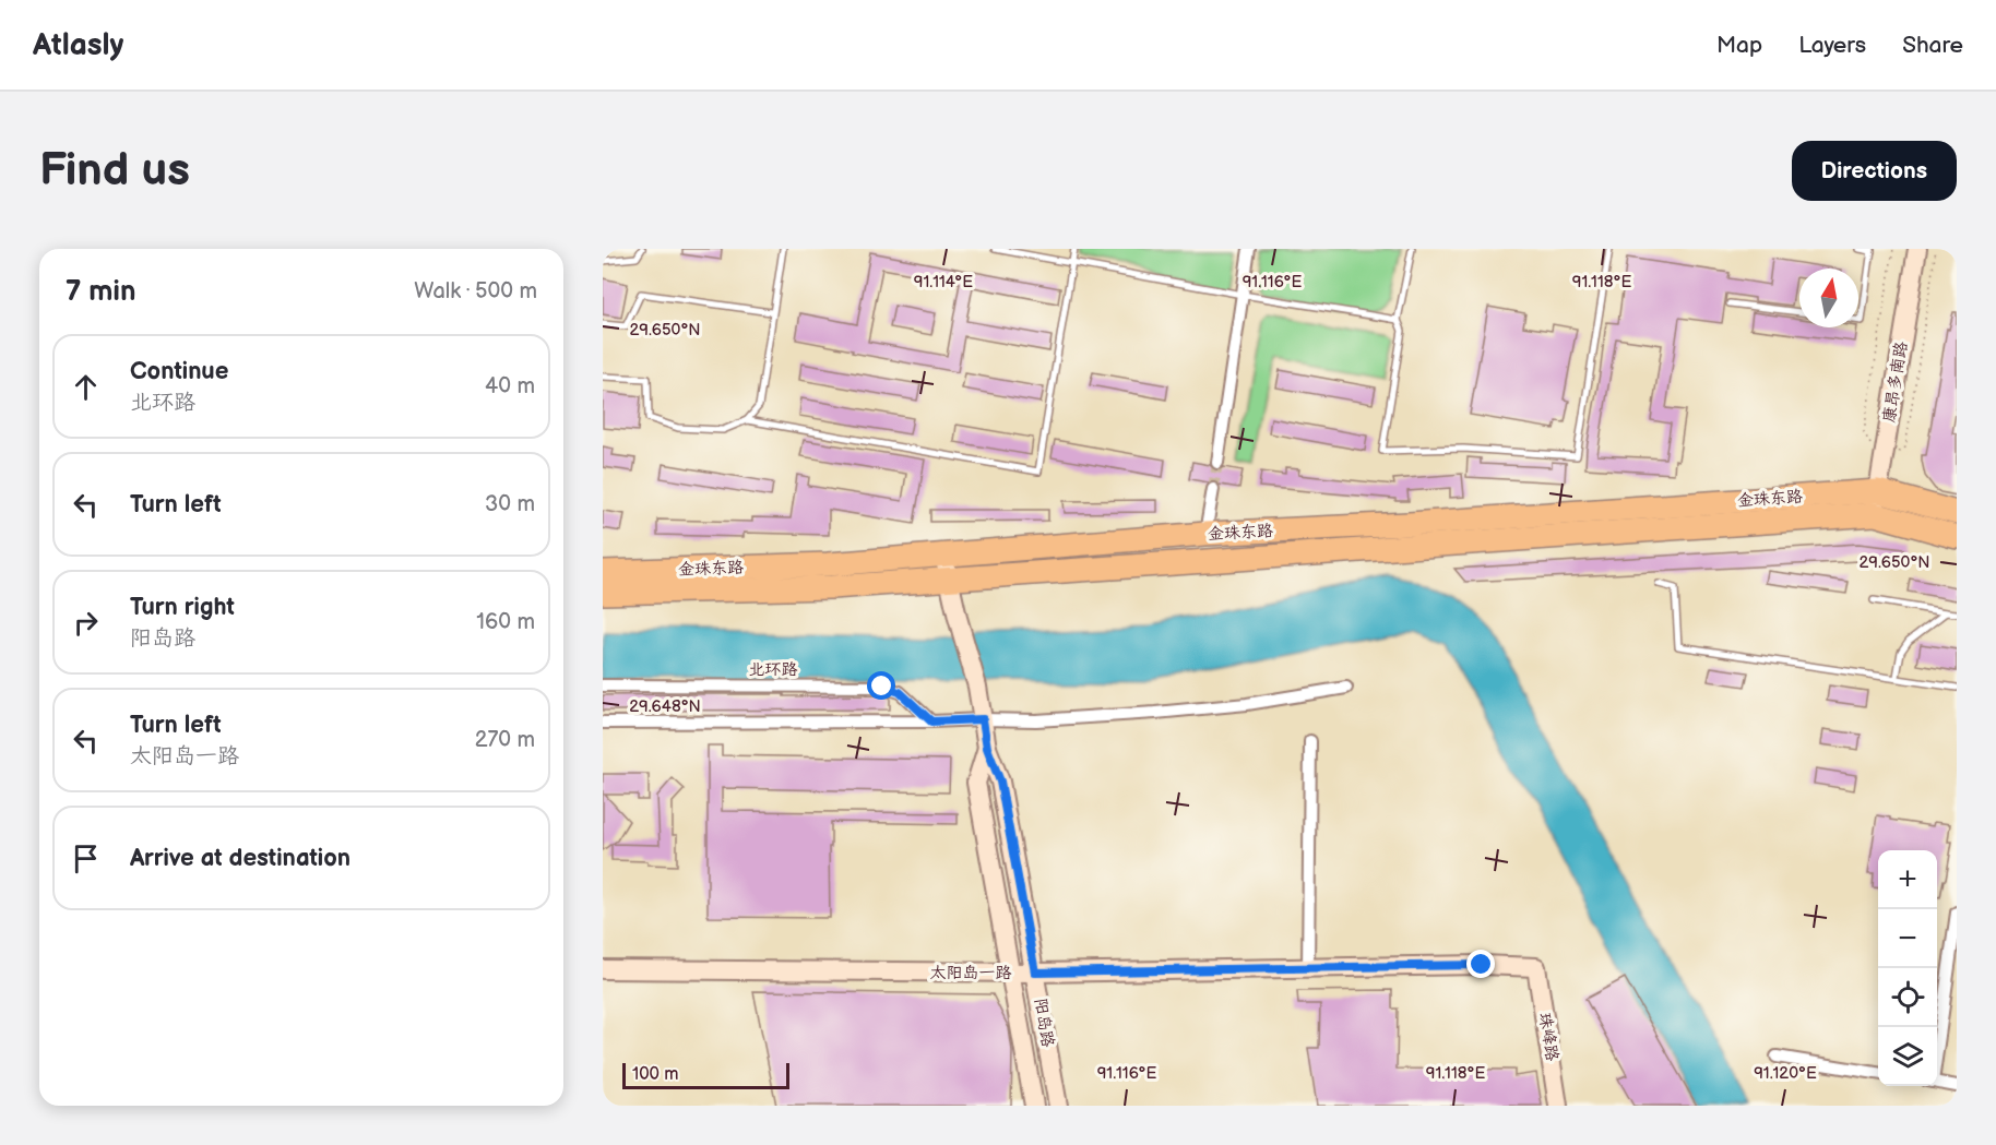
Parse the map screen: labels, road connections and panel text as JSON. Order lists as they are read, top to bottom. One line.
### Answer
{"streets":{"highway":["金珠东路"],"main road":["康昂多南路","太阳岛一路","阳岛路","珠峰路"],"street":["北环路"]},"crossings":[["康昂多南路","金珠东路"],["金珠东路","阳岛路"],["太阳岛一路","阳岛路"],["太阳岛一路","珠峰路"]],"scale_bar":"100 m","north":"top","page":{"header":"Atlasly","nav":["Map","Layers","Share"],"buttons":"Directions","title":"Find us","heading":["7 min","Walk · 500 m"],"list":[["Continue","北环路","40 m"],["Turn left","30 m"],["Turn right","阳岛路","160 m"],["Turn left","太阳岛一路","270 m"],"Arrive at destination"],"map_buttons":["+","−"],"scale":"100 m"},"coordinates":["91.114°E","91.116°E","91.118°E","29.650°N","29.648°N","91.120°E"]}
